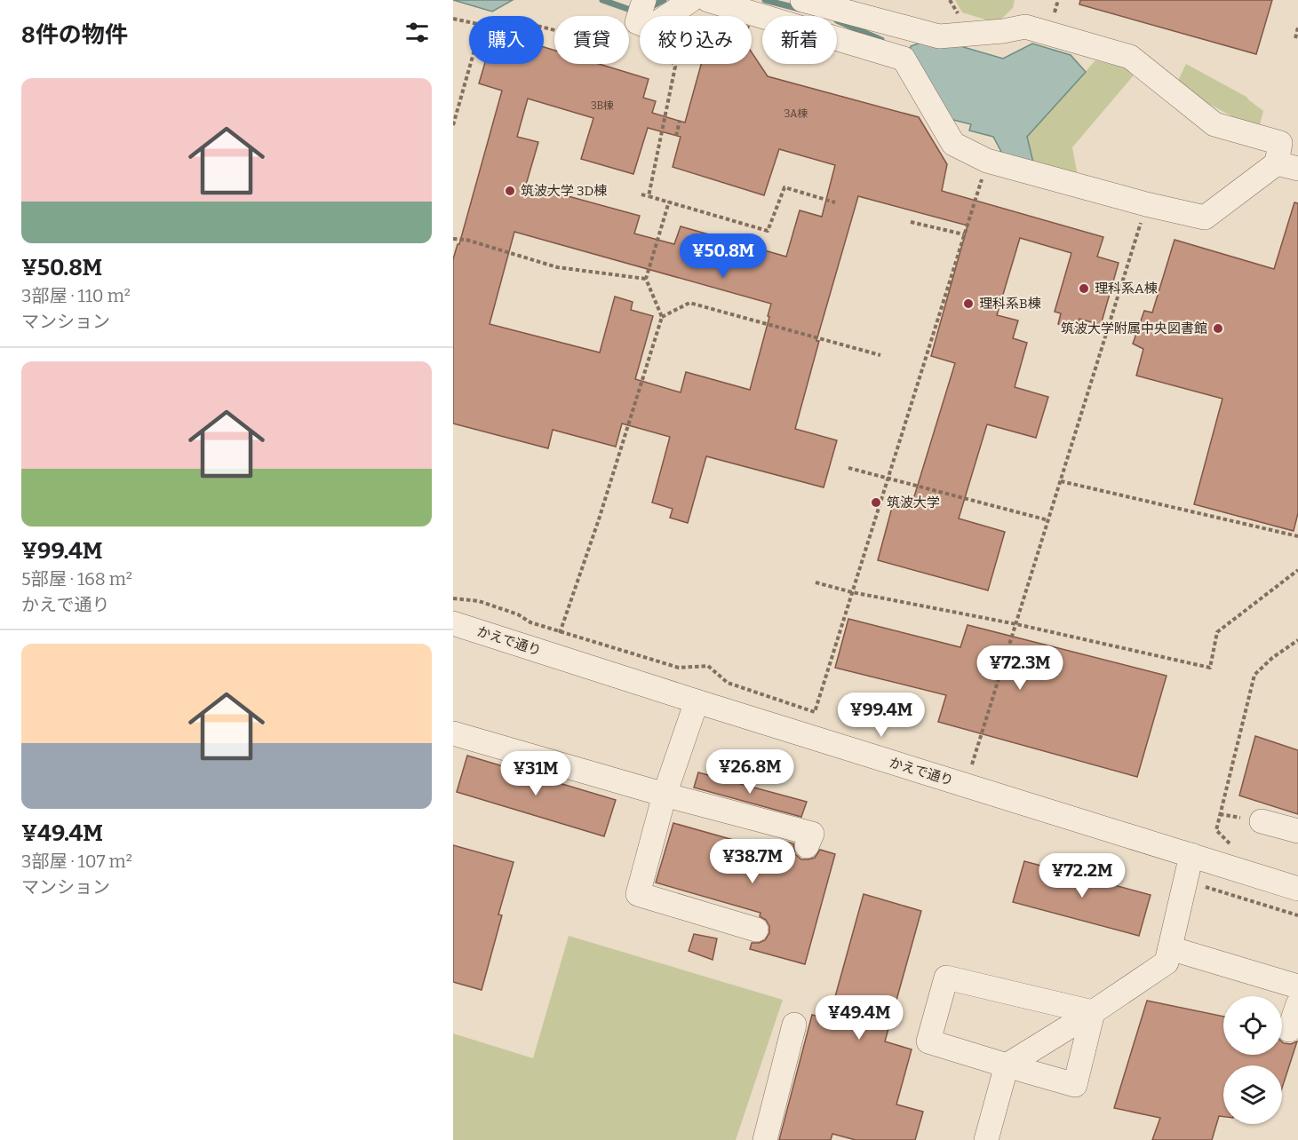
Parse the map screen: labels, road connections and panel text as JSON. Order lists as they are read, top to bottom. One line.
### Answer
{"streets":{"street":["かえで通り"]},"places":["筑波大学 3D棟","理科系A棟","理科系B棟","筑波大学附属中央図書館","筑波大学"],"house_numbers":["3B棟","3A棟"],"page":{"heading":"8件の物件","chip":["購入","賃貸","絞り込み","新着"],"list":[{"name":"¥50.8M","note":"3部屋 · 110 m² · マンション"},{"name":"¥99.4M","note":"5部屋 · 168 m² · かえで通り"},{"name":"¥49.4M","note":"3部屋 · 107 m² · マンション"}],"price":["¥50.8M","¥72.3M","¥99.4M","¥26.8M","¥31M","¥38.7M","¥72.2M","¥49.4M"]}}
